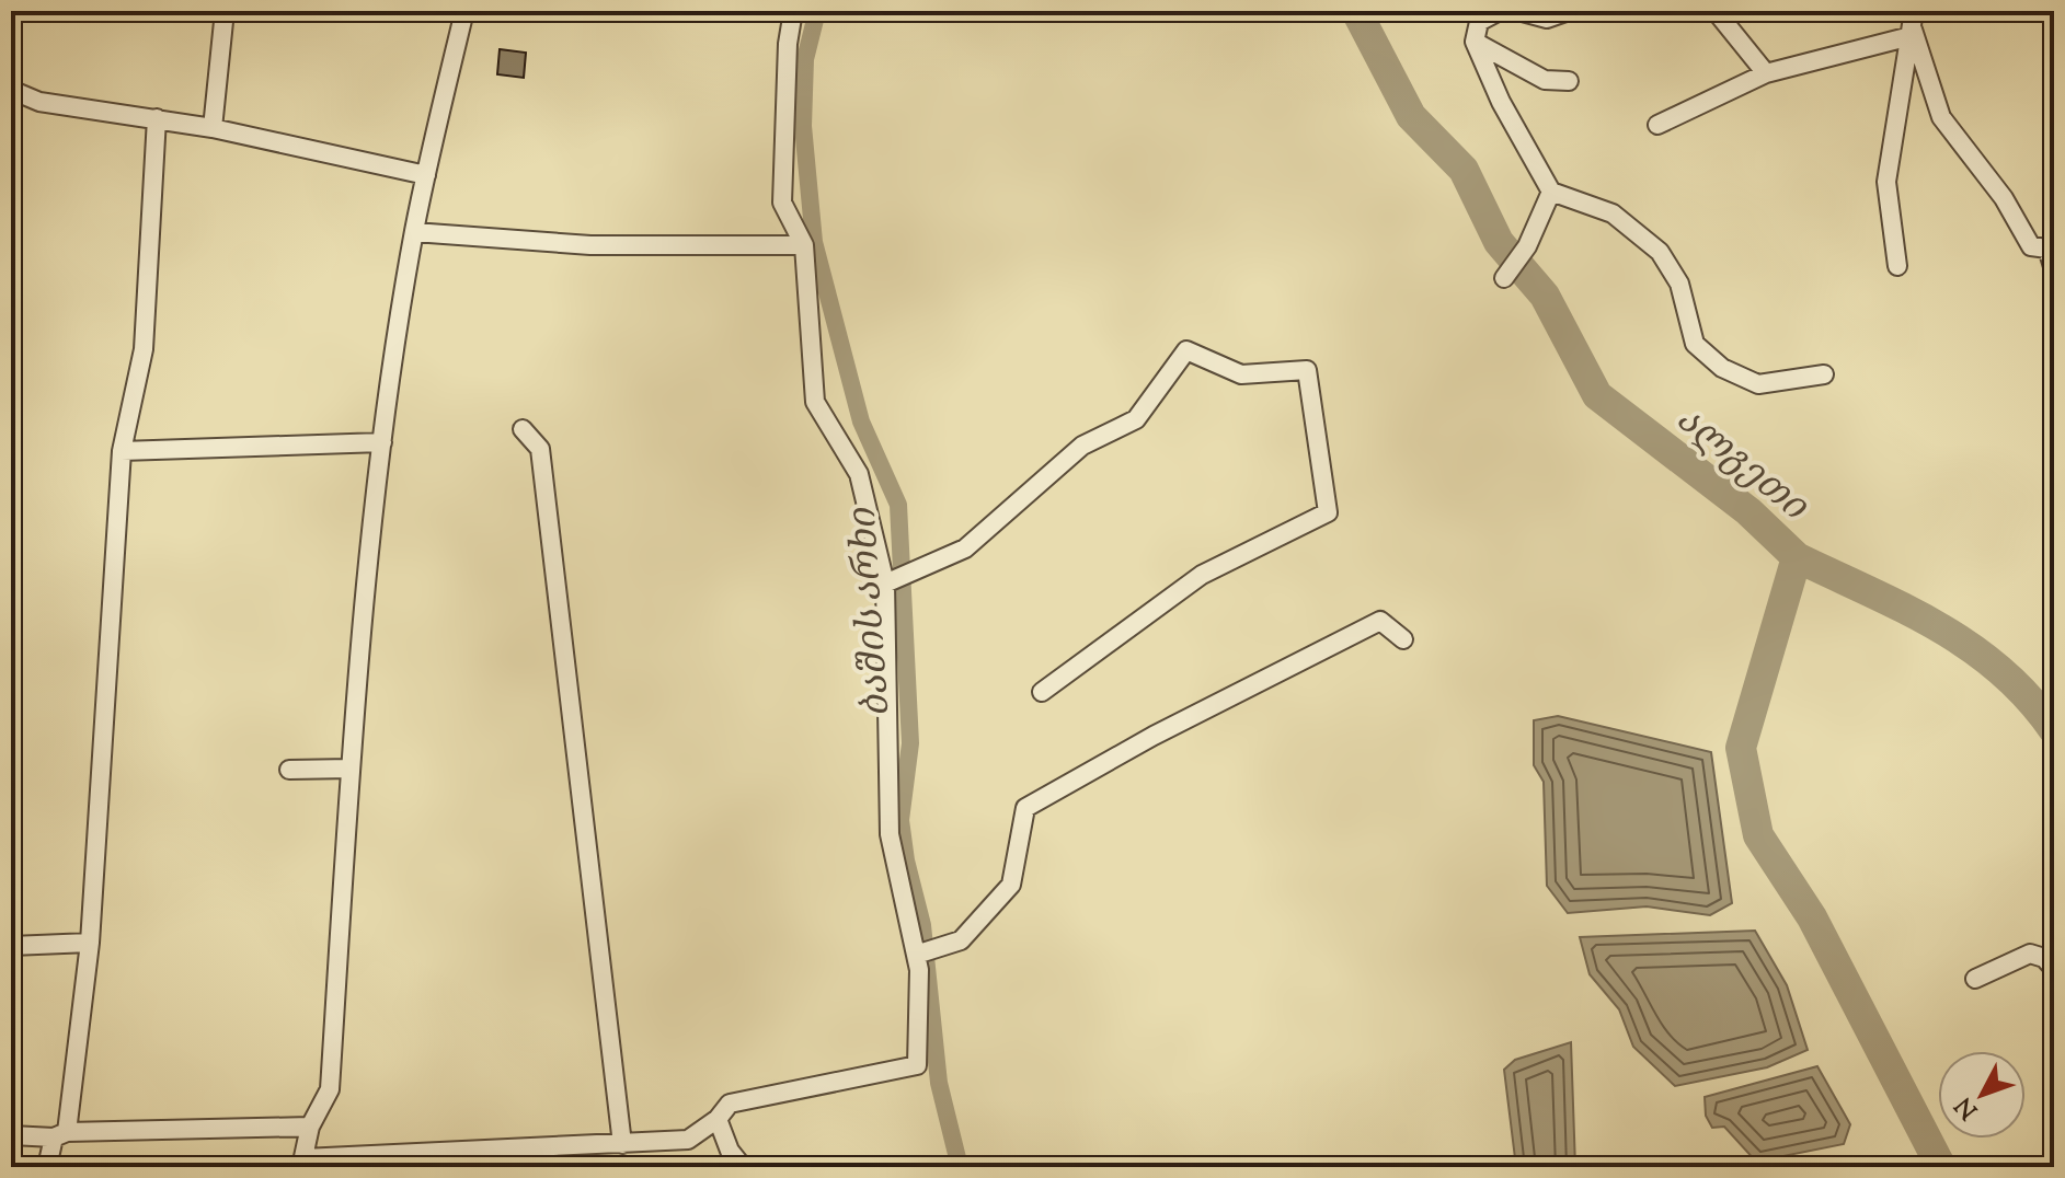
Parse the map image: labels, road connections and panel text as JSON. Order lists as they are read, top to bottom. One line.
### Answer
{"water":["ალგეთი","ბაშის არხი"],"north":"bottom left"}
